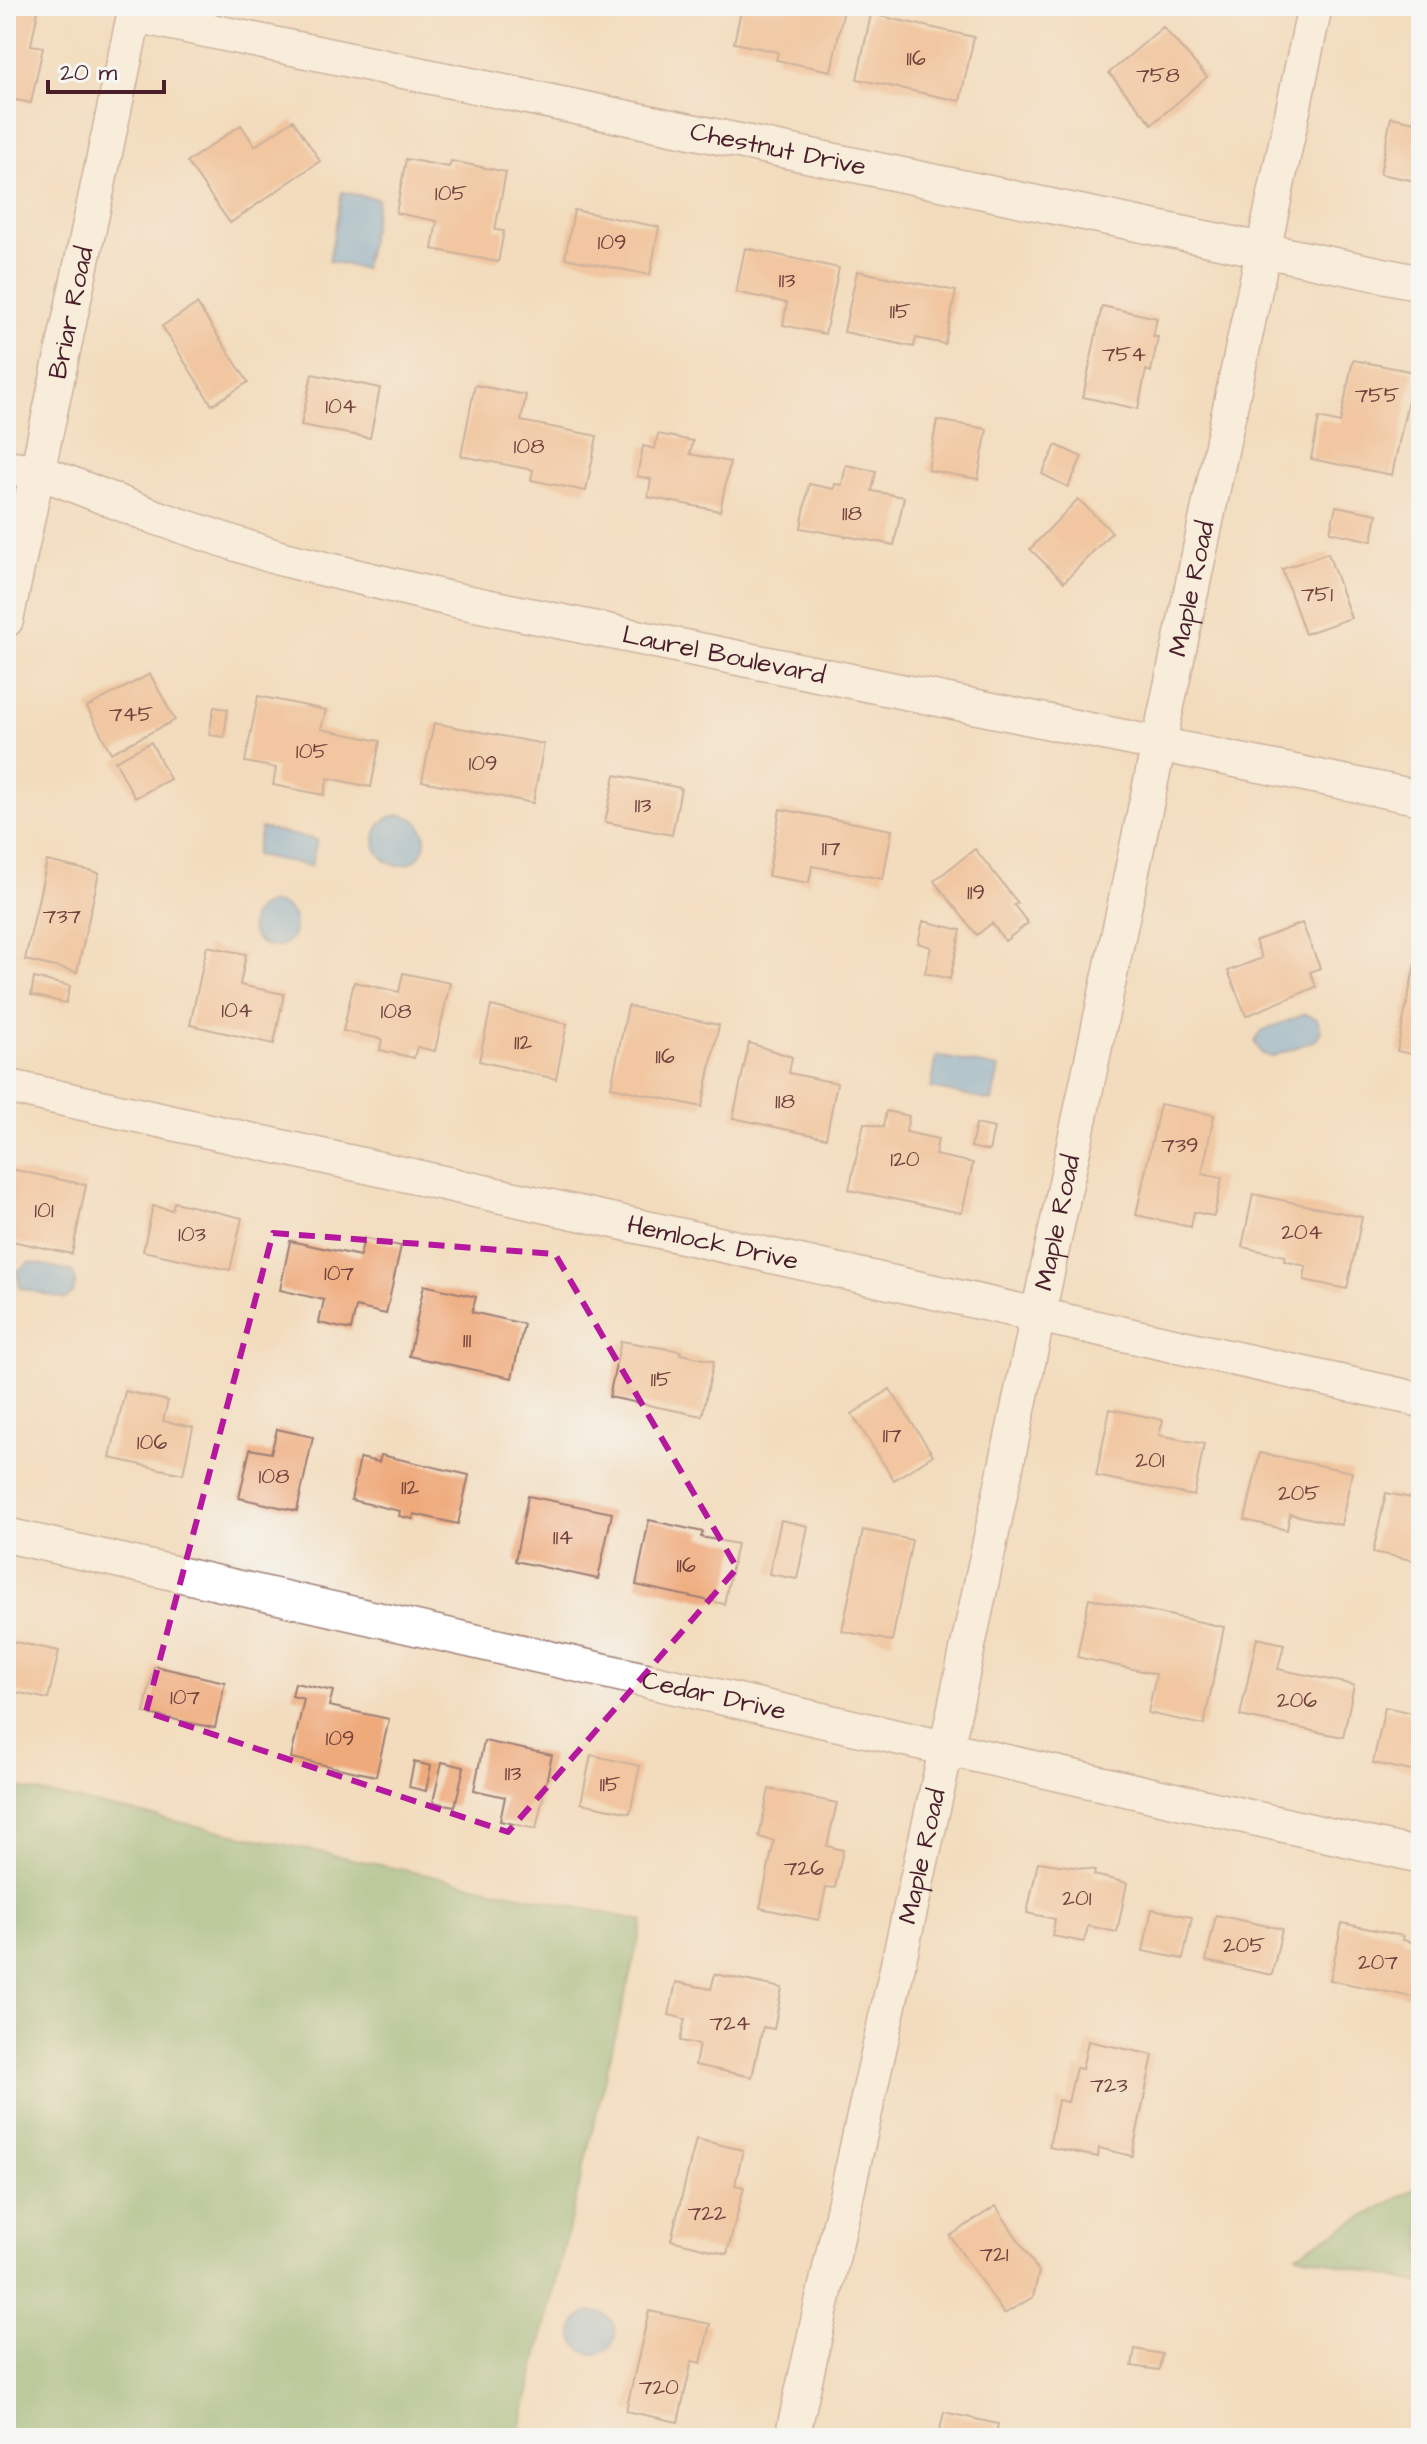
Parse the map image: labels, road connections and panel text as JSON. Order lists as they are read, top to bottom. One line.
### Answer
{"streets":{"street":["Chestnut Drive","Briar Road","Maple Road","Laurel Boulevard","Hemlock Drive","Cedar Drive"]},"crossings":[["Chestnut Drive","Briar Road"],["Chestnut Drive","Maple Road"],["Briar Road","Laurel Boulevard"],["Maple Road","Laurel Boulevard"],["Maple Road","Hemlock Drive"],["Maple Road","Cedar Drive"]],"house_numbers":["116","758","105","109","113","115","754","755","104","108","118","751","745","105","109","113","117","119","737","104","108","112","116","118","739","120","101","204","103","107","111","115","117","106","201","108","112","205","114","116","107","206","109","113","115","726","201","205","207","724","723","722","721","720"],"scale_bar":"20 m"}
